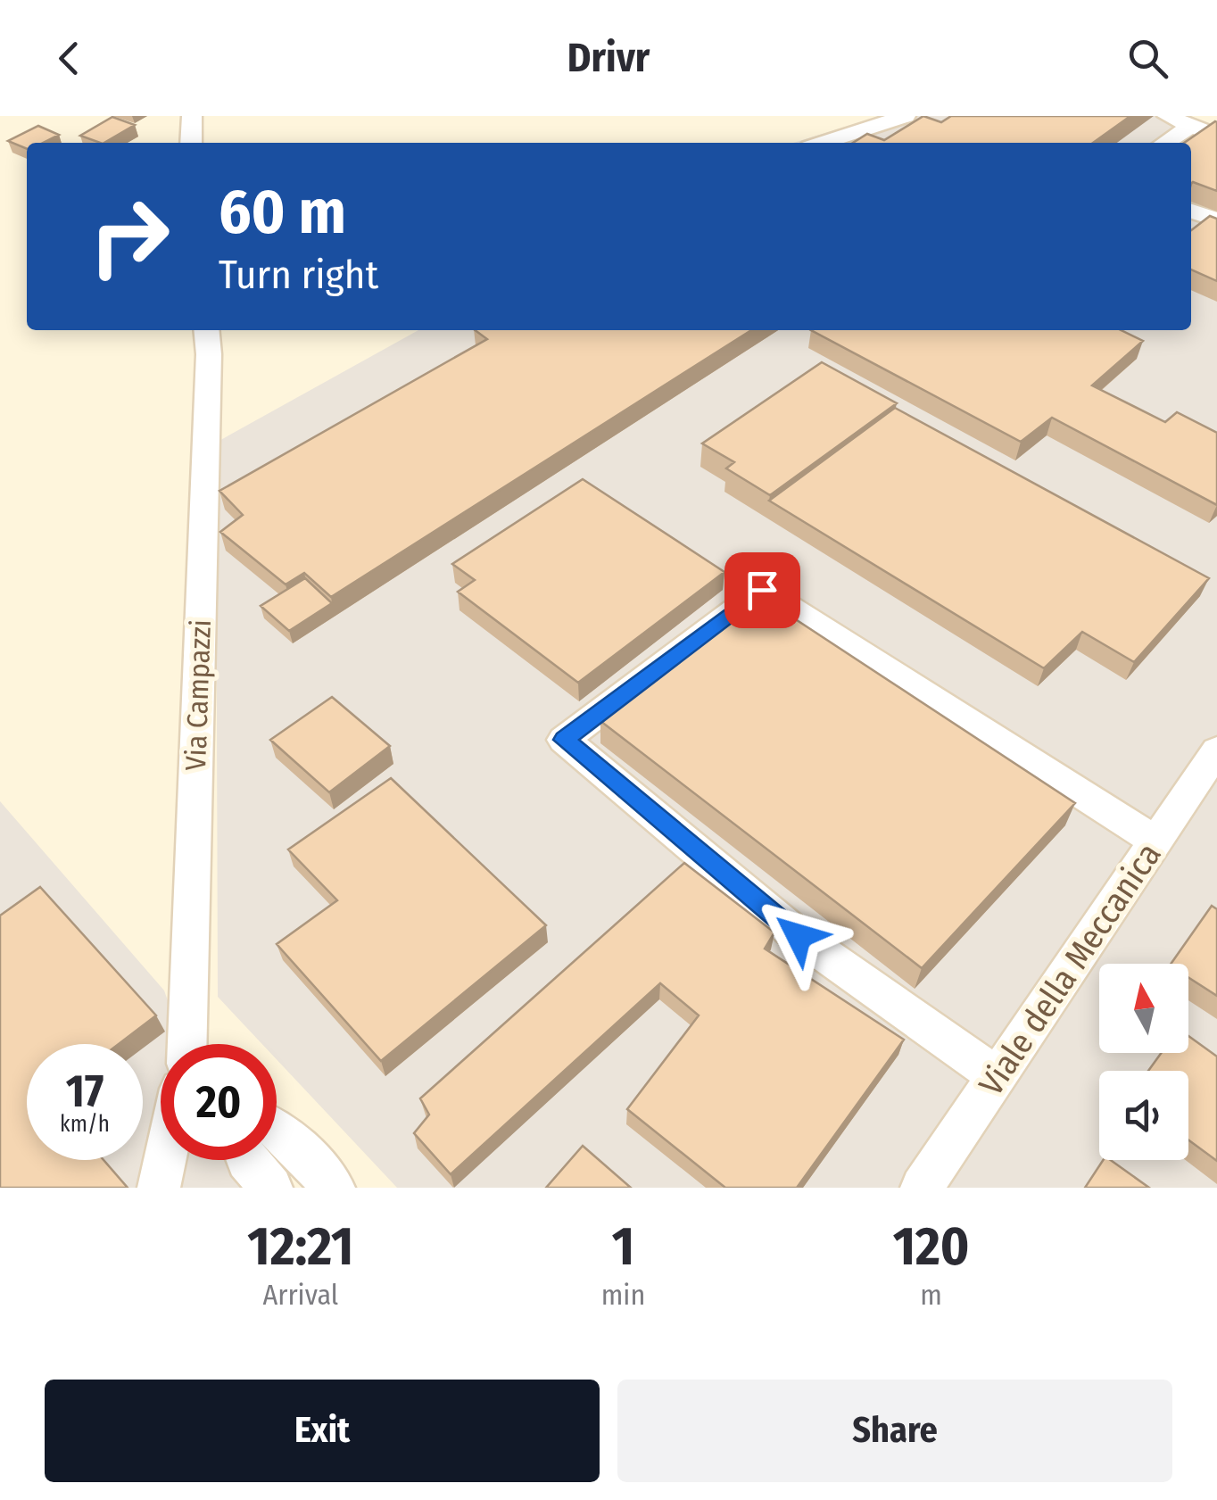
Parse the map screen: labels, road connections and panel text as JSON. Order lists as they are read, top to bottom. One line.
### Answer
{"streets":{"street":["Via Campazzi","Viale della Meccanica"]},"north":"top","page":{"header":"Drivr","turn":["60 m","Turn right"],"speed":"17 km/h","limit":"20","eta":["12:21","Arrival","1","min","120","m"],"buttons":["Exit","Share"]}}
